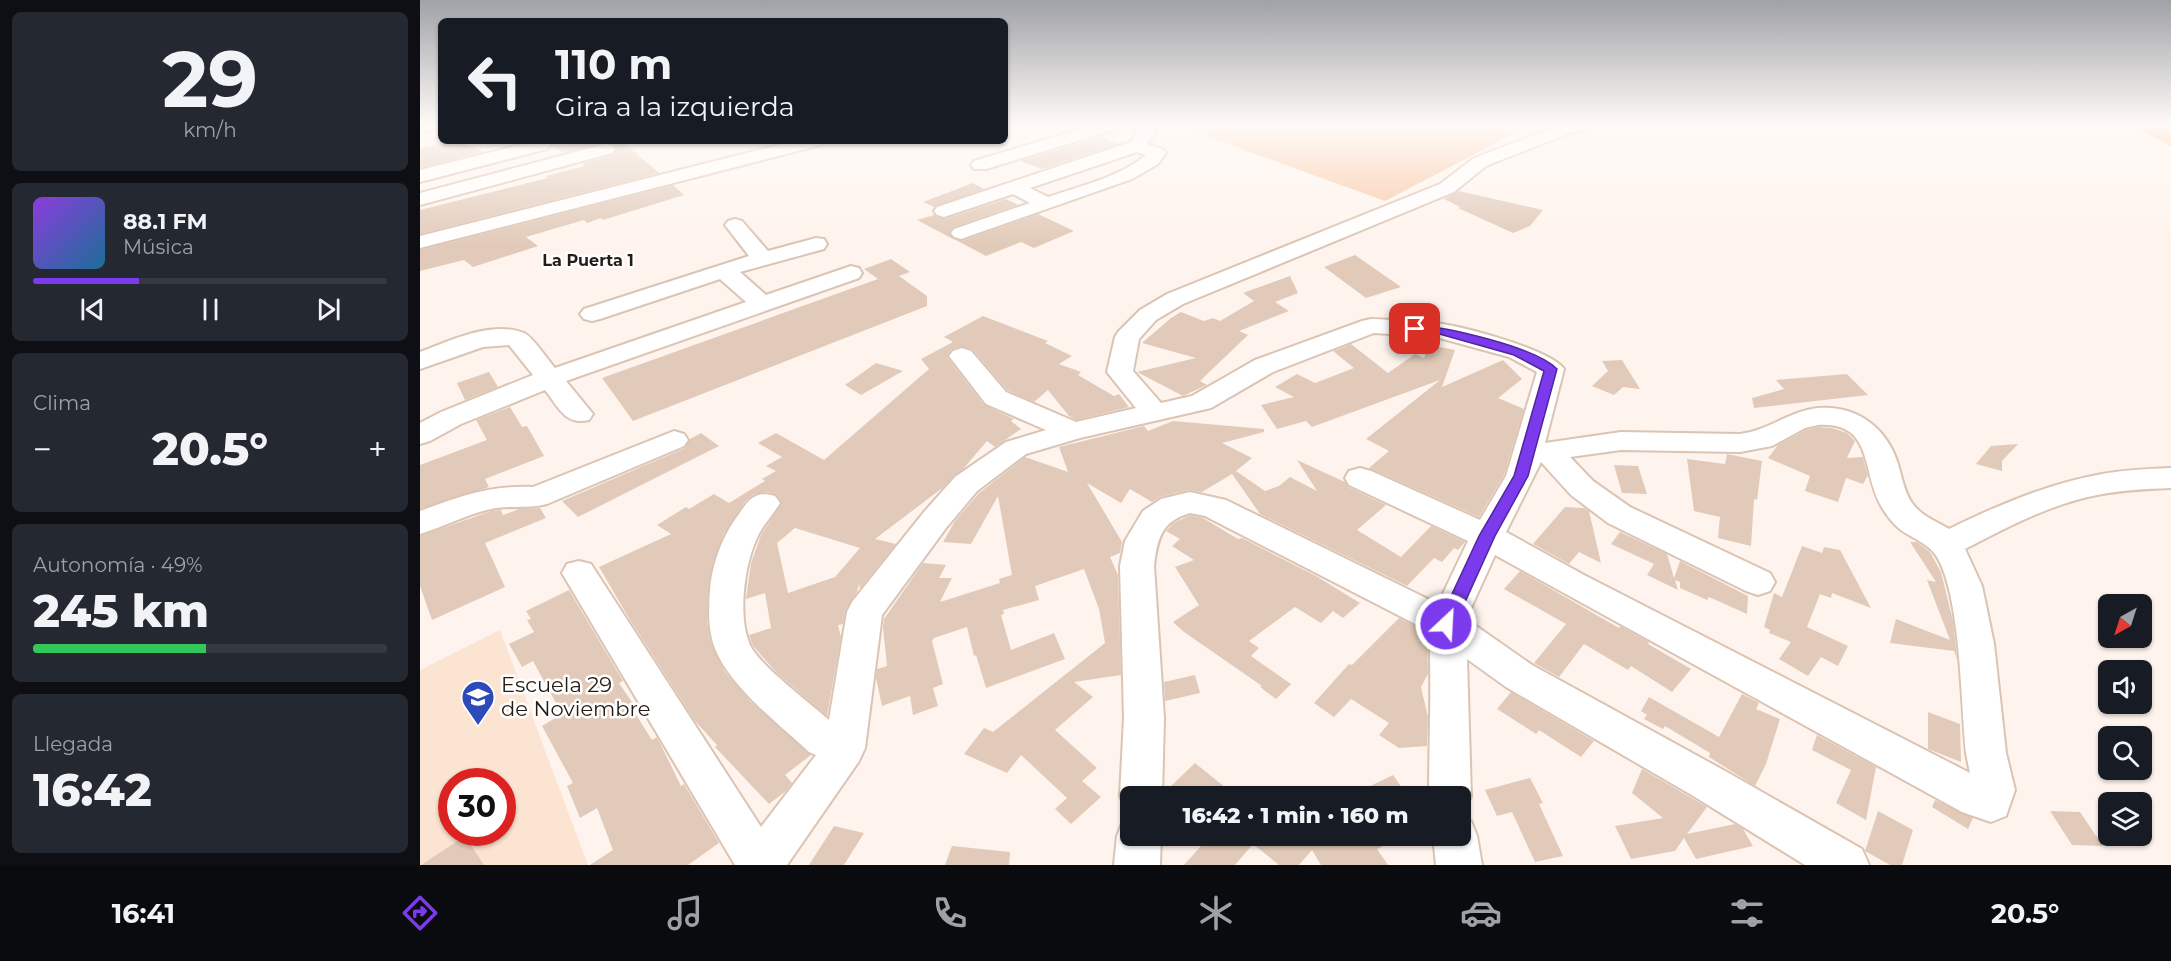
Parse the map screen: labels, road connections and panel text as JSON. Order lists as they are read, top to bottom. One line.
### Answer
{"districts":["La Puerta 1"],"places":{"school or university":["Escuela 29 de Noviembre"]},"north":"bottom left","page":{"tile":[["29","km/h"],"Clima",["Autonomía · 49%","245 km"],["Llegada","16:42"]],"turn":["110 m","Gira a la izquierda"],"song":["88.1 FM","Música"],"heat":["−","20.5°","+"],"limit":"30","trip":"16:42 · 1 min · 160 m","tabs":["16:41","20.5°"]}}
